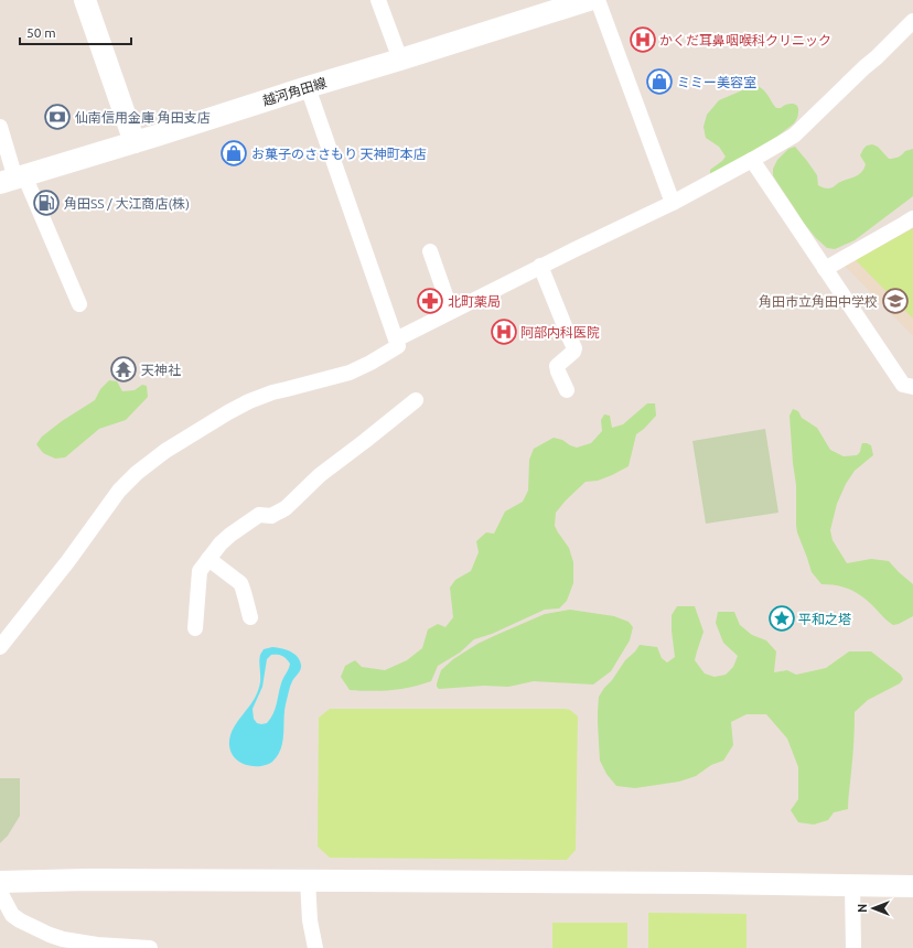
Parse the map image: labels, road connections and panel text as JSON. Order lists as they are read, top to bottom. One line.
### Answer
{"streets":{"street":["越河角田線"]},"places":{"hospital":["かくだ耳鼻咽喉科クリニック","阿部内科医院"],"shop":["ミミー美容室","お菓子のささもり 天神町本店"],"bank":["仙南信用金庫 角田支店"],"fuel station":["角田SS / 大江商店(株)"],"pharmacy":["北町薬局"],"school or university":["角田市立角田中学校"],"temple":["天神社"],"place":["平和之塔"]},"scale_bar":"50 m","north":"left"}
